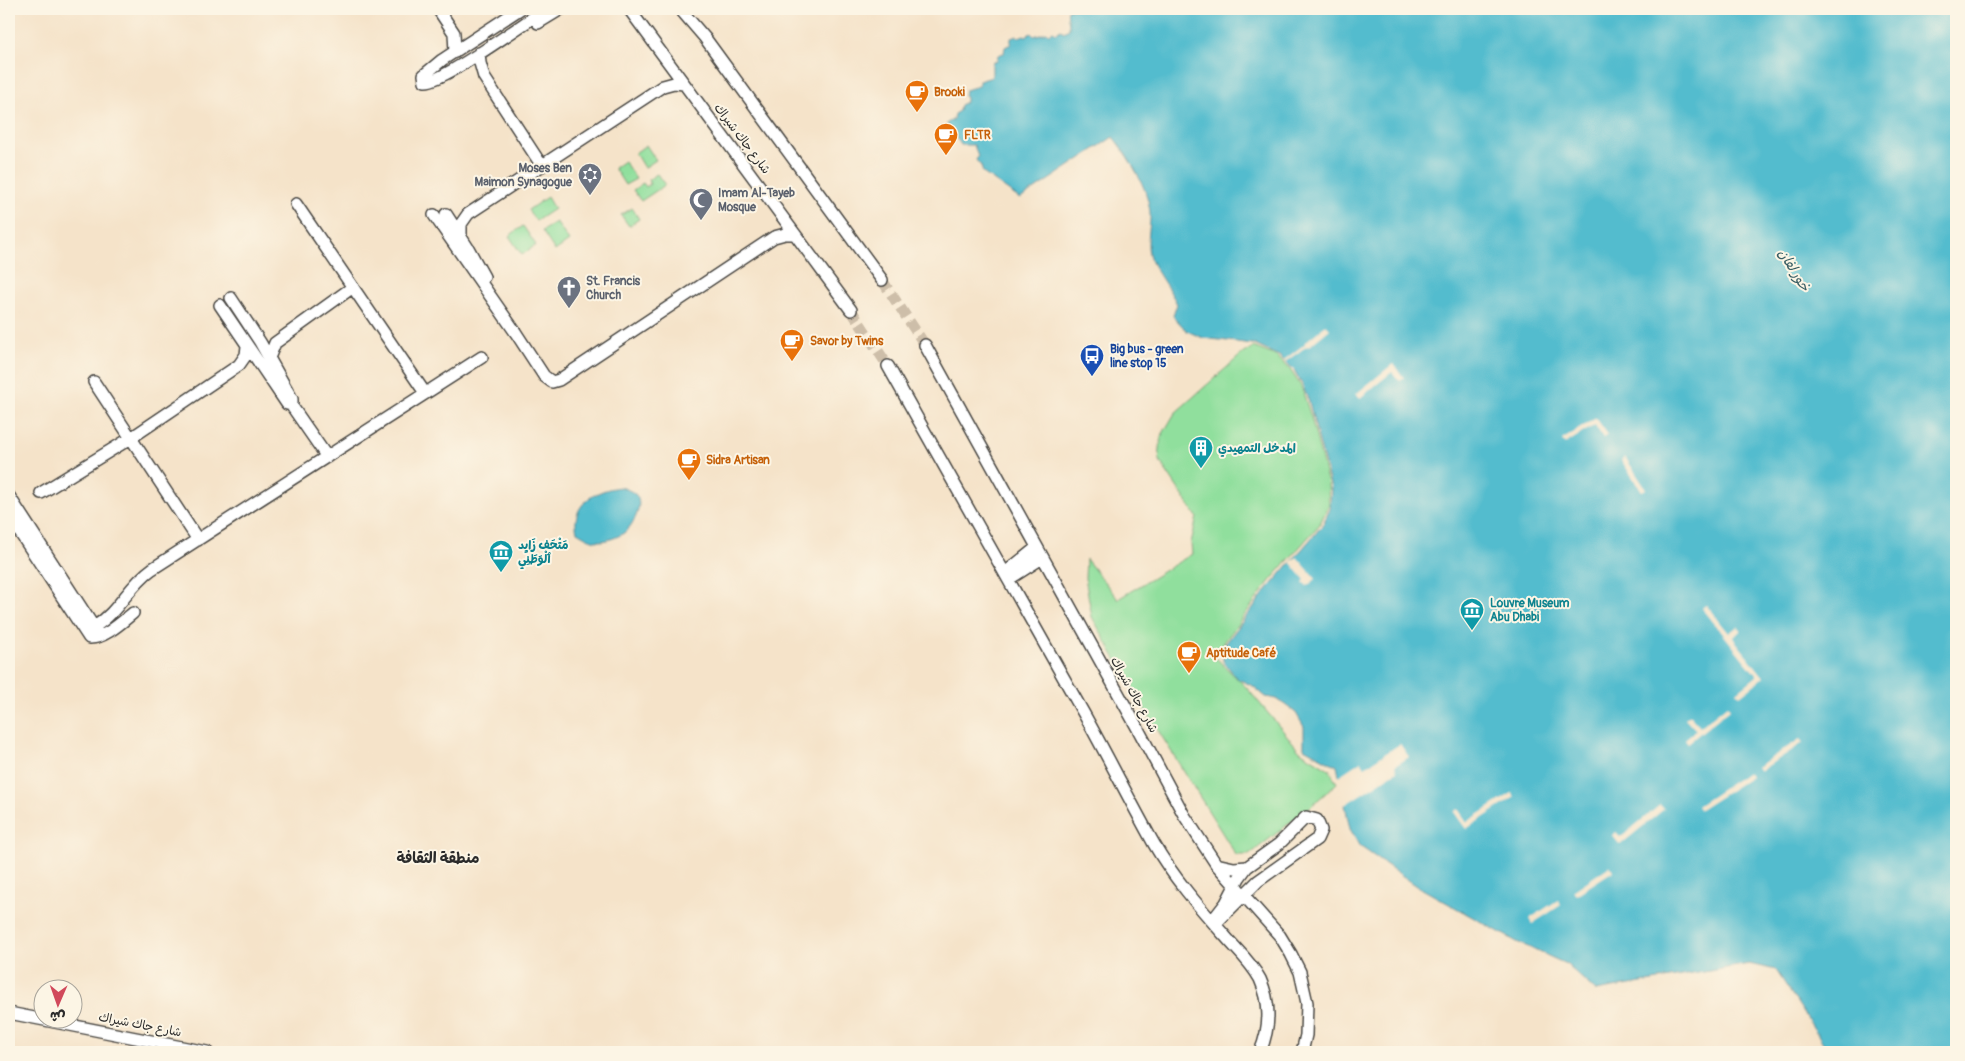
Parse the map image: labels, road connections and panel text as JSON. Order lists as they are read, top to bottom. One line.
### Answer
{"streets":{"street":["شارع جاك شيراك"]},"districts":["منطقة الثقافة"],"water":["خور لفان"],"places":{"cafe":["Brooki","FLTR","Savor by Twins","Sidra Artisan","Aptitude Café"],"synagogue":["Moses Ben Maimon Synagogue"],"mosque":["Imam Al-Tayeb Mosque"],"church":["St. Francis Church"],"bus stop":["Big bus - green line stop 15"],"building":["المدخل التمهيدي"],"museum":["مَتْحَف زَايِد ٱلْوَطَنِي","Louvre Museum Abu Dhabi"]},"north":"bottom"}
